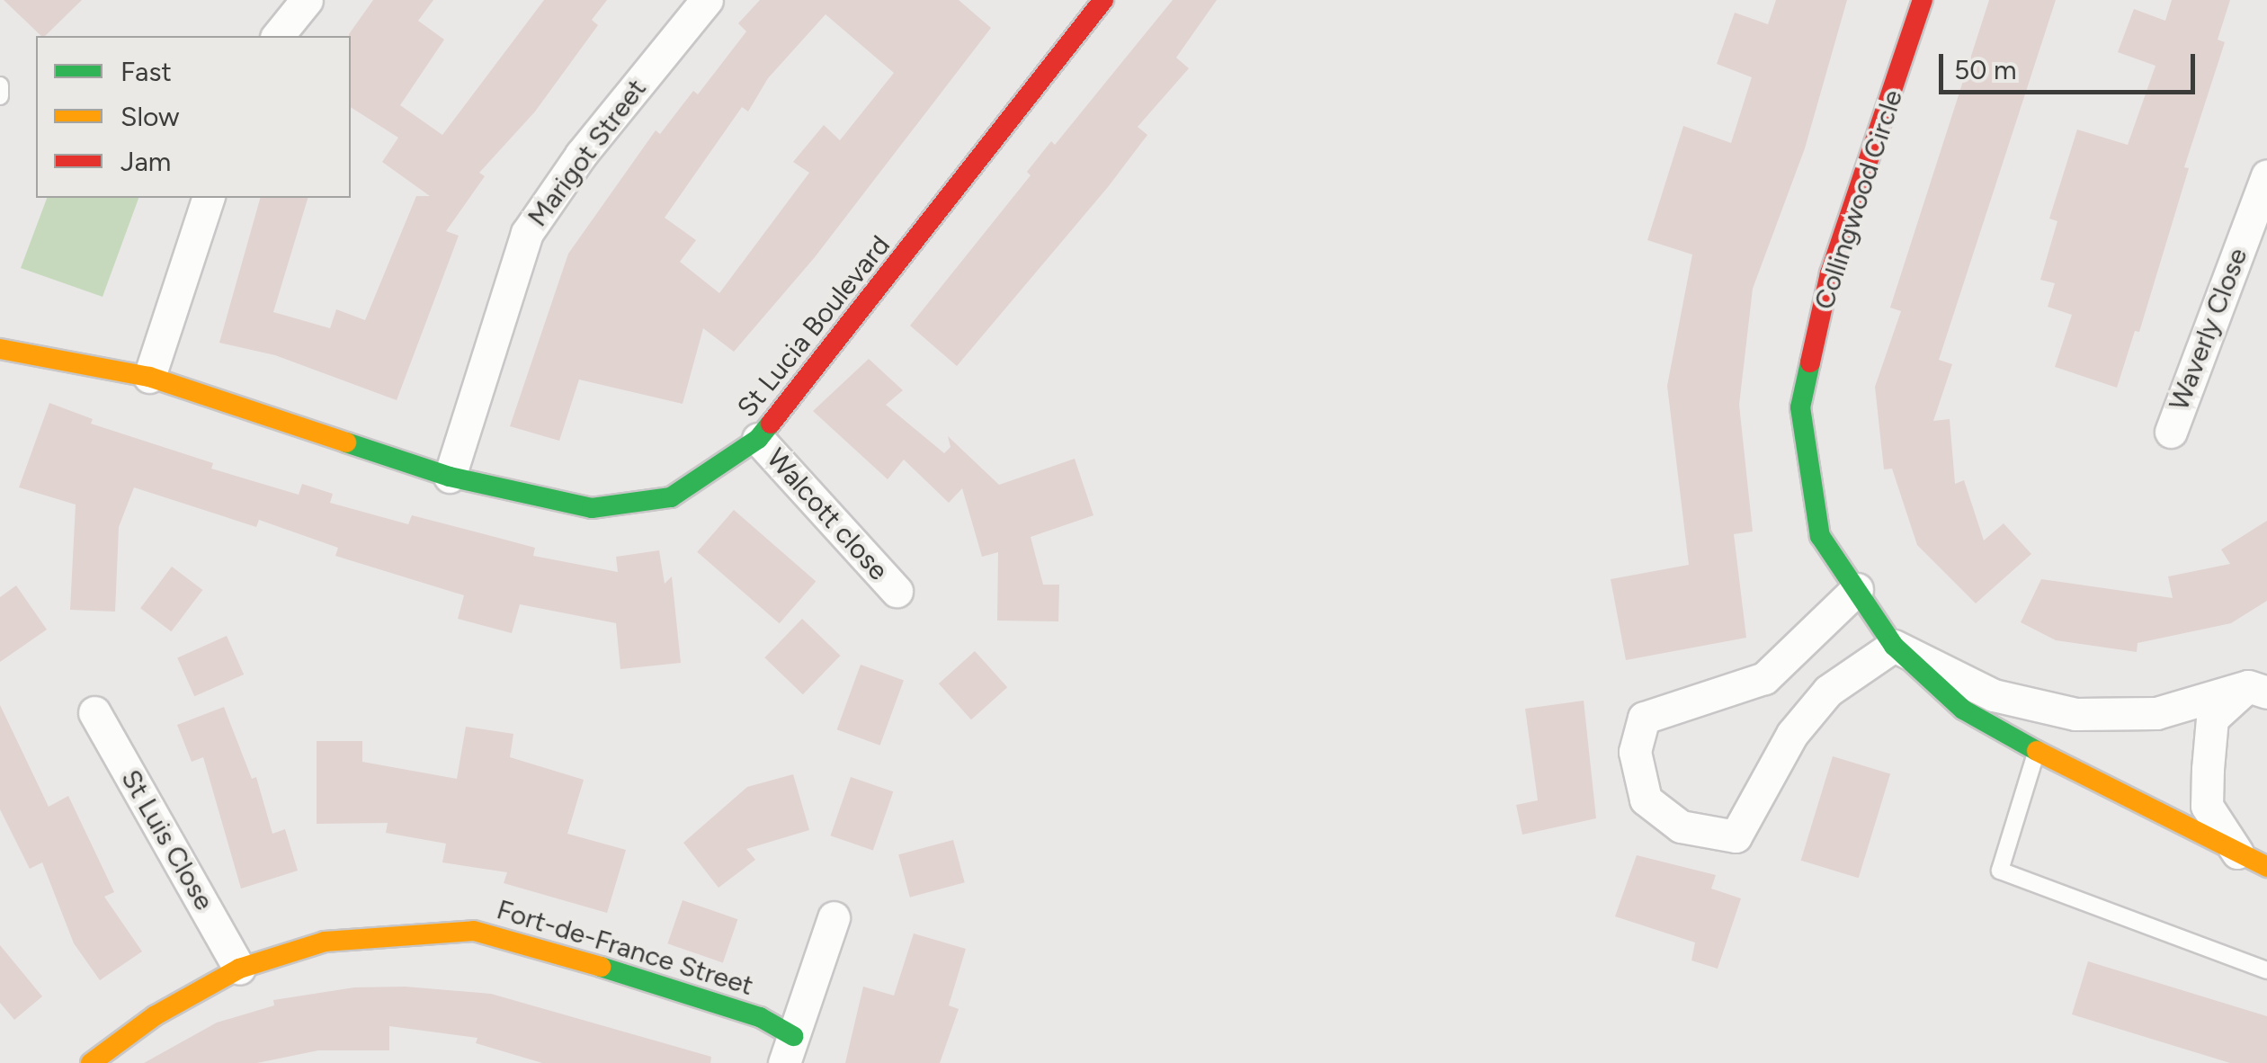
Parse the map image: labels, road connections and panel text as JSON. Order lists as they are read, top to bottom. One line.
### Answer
{"streets":{"street":["Marigot Street","Collingwood Circle","St Lucia Boulevard","Waverly Close","Walcott close","St Luis Close","Fort-de-France Street"]},"crossings":[["Marigot Street","St Lucia Boulevard"],["St Lucia Boulevard","Walcott close"],["St Luis Close","Fort-de-France Street"]],"legend":["Fast","Slow","Jam"],"scale_bar":"50 m"}
